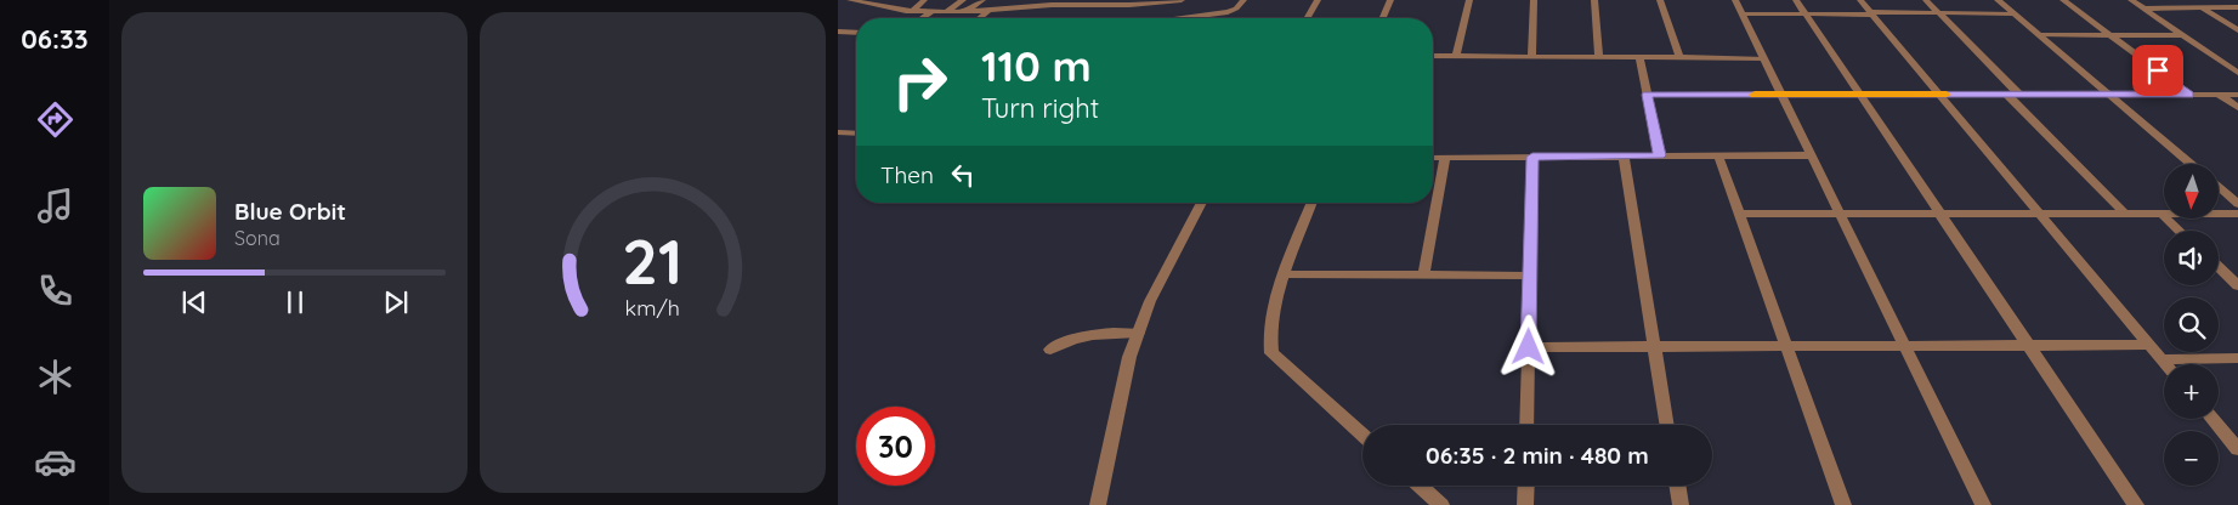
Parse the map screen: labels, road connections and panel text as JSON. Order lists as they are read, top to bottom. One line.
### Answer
{"north":"bottom","page":{"tabs":"06:33","turn":["110 m","Turn right"],"then":"Then","map_buttons":["+","−"],"song":["Blue Orbit","Sona"],"limit":"30","trip":"06:35 · 2 min · 480 m","gauge":["21","km/h"]}}
